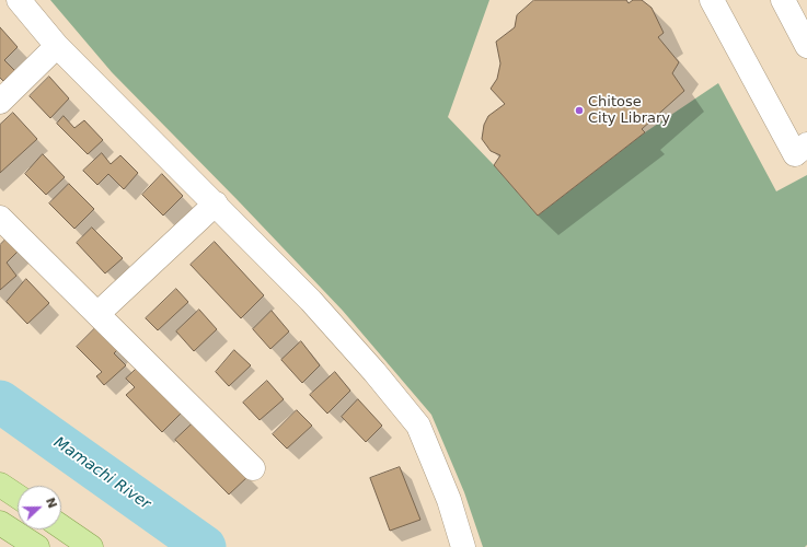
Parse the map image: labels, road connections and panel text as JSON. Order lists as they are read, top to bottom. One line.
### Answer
{"water":["Mamachi River"],"places":["Chitose City Library"],"north":"right"}
